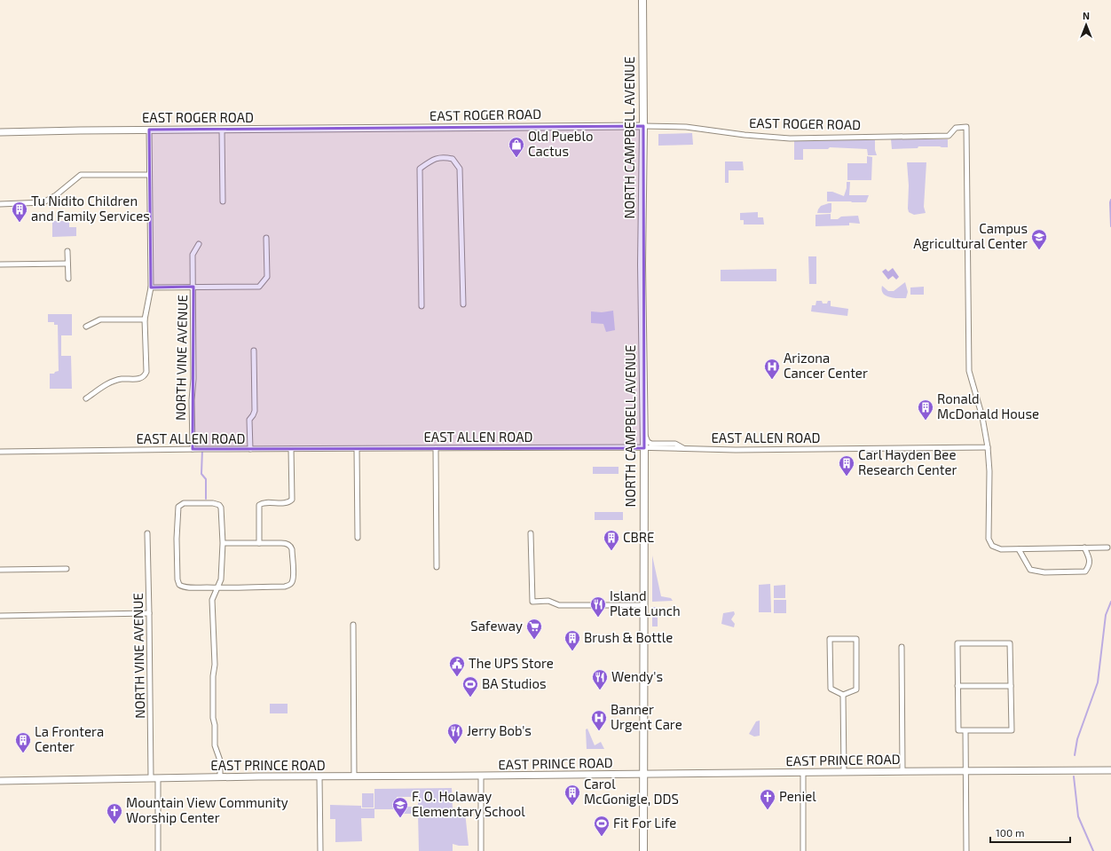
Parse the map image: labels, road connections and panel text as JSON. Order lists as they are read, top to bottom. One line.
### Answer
{"streets":{"main road":["EAST ROGER ROAD","NORTH CAMPBELL AVENUE","EAST PRINCE ROAD"],"street":["NORTH VINE AVENUE","EAST ALLEN ROAD"]},"crossings":[["EAST ROGER ROAD","NORTH CAMPBELL AVENUE"],["EAST ROGER ROAD","EAST ALLEN ROAD"],["NORTH CAMPBELL AVENUE","EAST ALLEN ROAD"],["NORTH CAMPBELL AVENUE","EAST PRINCE ROAD"],["NORTH VINE AVENUE","EAST ALLEN ROAD"],["NORTH VINE AVENUE","EAST PRINCE ROAD"]],"places":{"shop":["Old Pueblo Cactus"],"building":["Tu Nidito Children and Family Services","Ronald McDonald House","Carl Hayden Bee Research Center","CBRE","Brush & Bottle","La Frontera Center","Carol McGonigle, DDS"],"school or university":["Campus Agricultural Center","F. O. Holaway Elementary School"],"hospital":["Arizona Cancer Center","Banner Urgent Care"],"restaurant":["Island Plate Lunch","Wendy's","Jerry Bob's"],"supermarket":["Safeway"],"public building":["The UPS Store"],"sports":["BA Studios","Fit For Life"],"church":["Peniel","Mountain View Community Worship Center"]},"scale_bar":"100 m","north":"top"}
